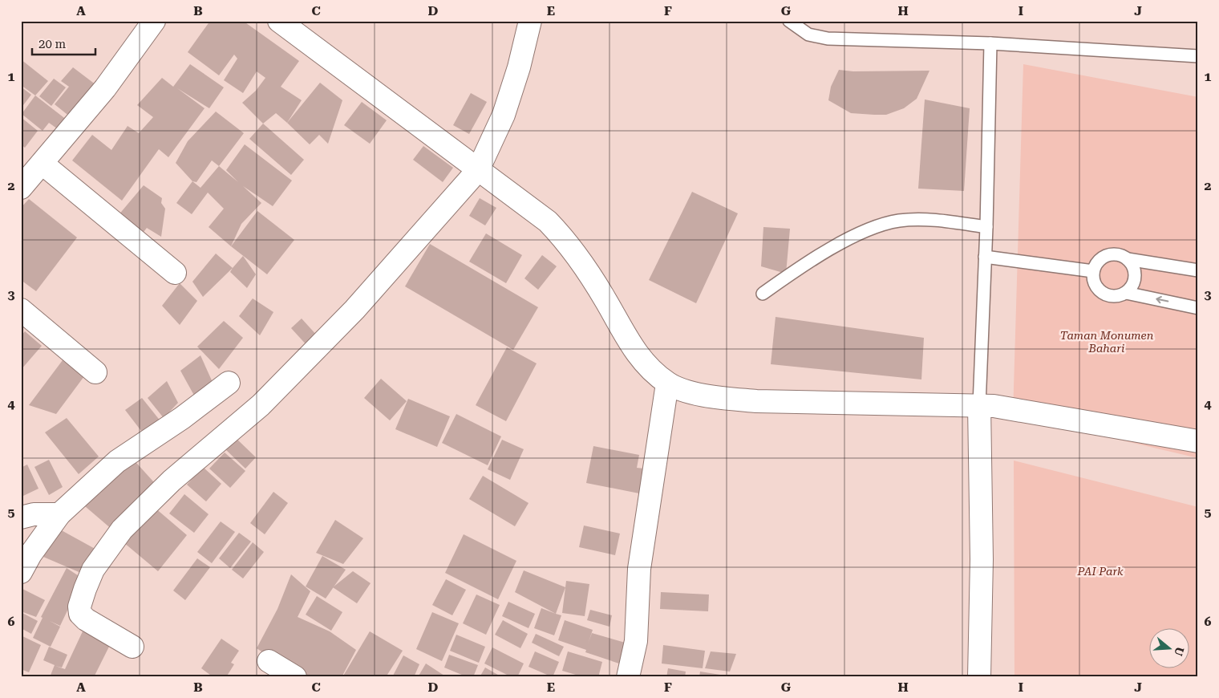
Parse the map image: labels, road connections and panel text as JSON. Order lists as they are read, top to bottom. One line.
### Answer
{"parks":["Taman Monumen Bahari","PAI Park"],"scale_bar":"20 m","north":"right","grid":{"columns":["A","B","C","D","E","F","G","H","I","J"],"rows":["1","2","3","4","5","6"]}}
